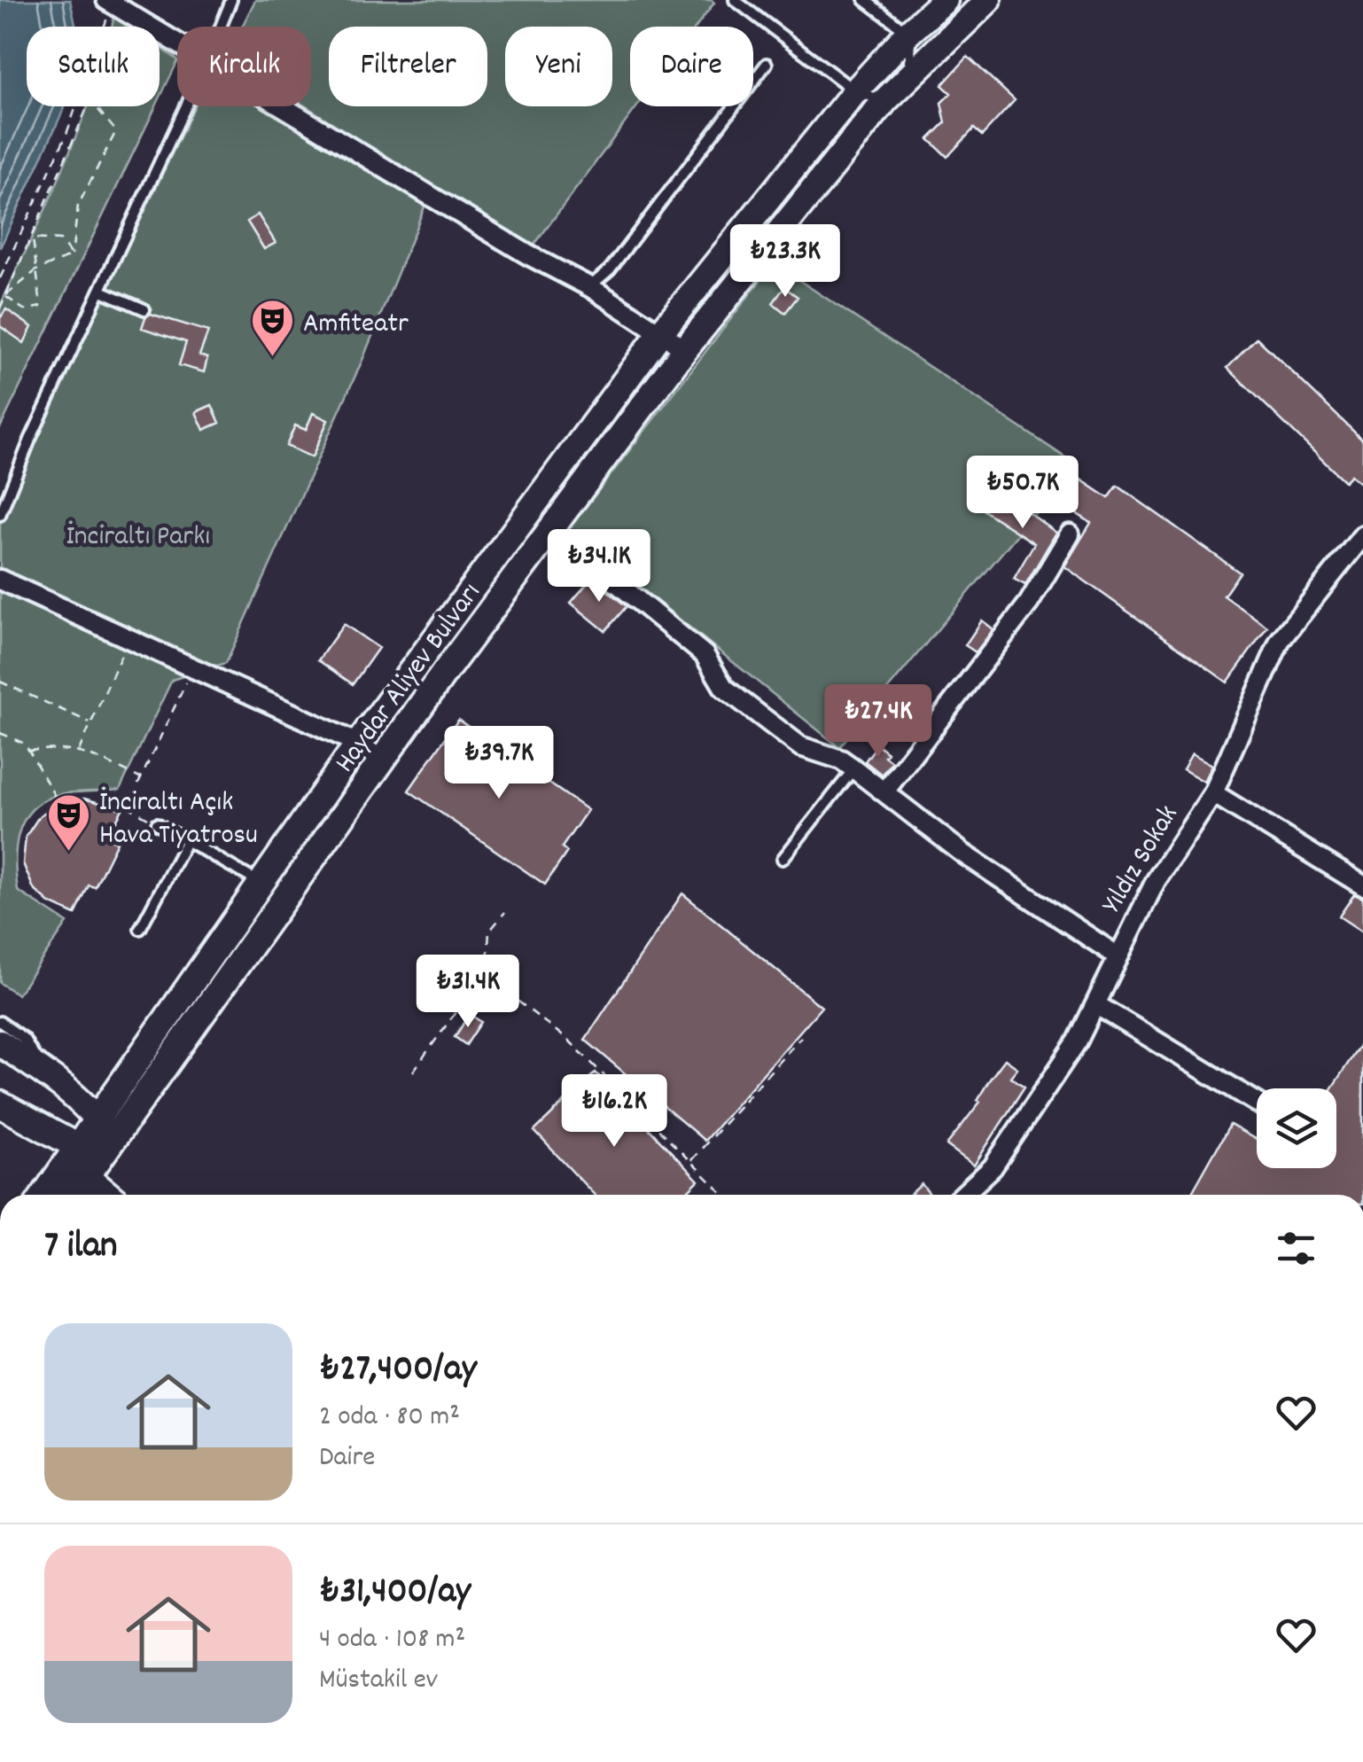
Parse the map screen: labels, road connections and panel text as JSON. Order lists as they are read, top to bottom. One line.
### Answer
{"streets":{"main road":["Haydar Aliyev Bulvarı"],"street":["Yıldız Sokak"]},"parks":["İnciraltı Parkı"],"places":{"theatre":["Amfiteatr","İnciraltı Açık Hava Tiyatrosu"]},"page":{"chip":["Satılık","Kiralık","Filtreler","Yeni","Daire"],"price":["₺23.3K","₺50.7K","₺34.1K","₺27.4K","₺39.7K","₺31.4K","₺16.2K"],"heading":"7 ilan","list":[{"name":"₺27,400/ay","note":"2 oda · 80 m² · Daire"},{"name":"₺31,400/ay","note":"4 oda · 108 m² · Müstakil ev"}]}}
